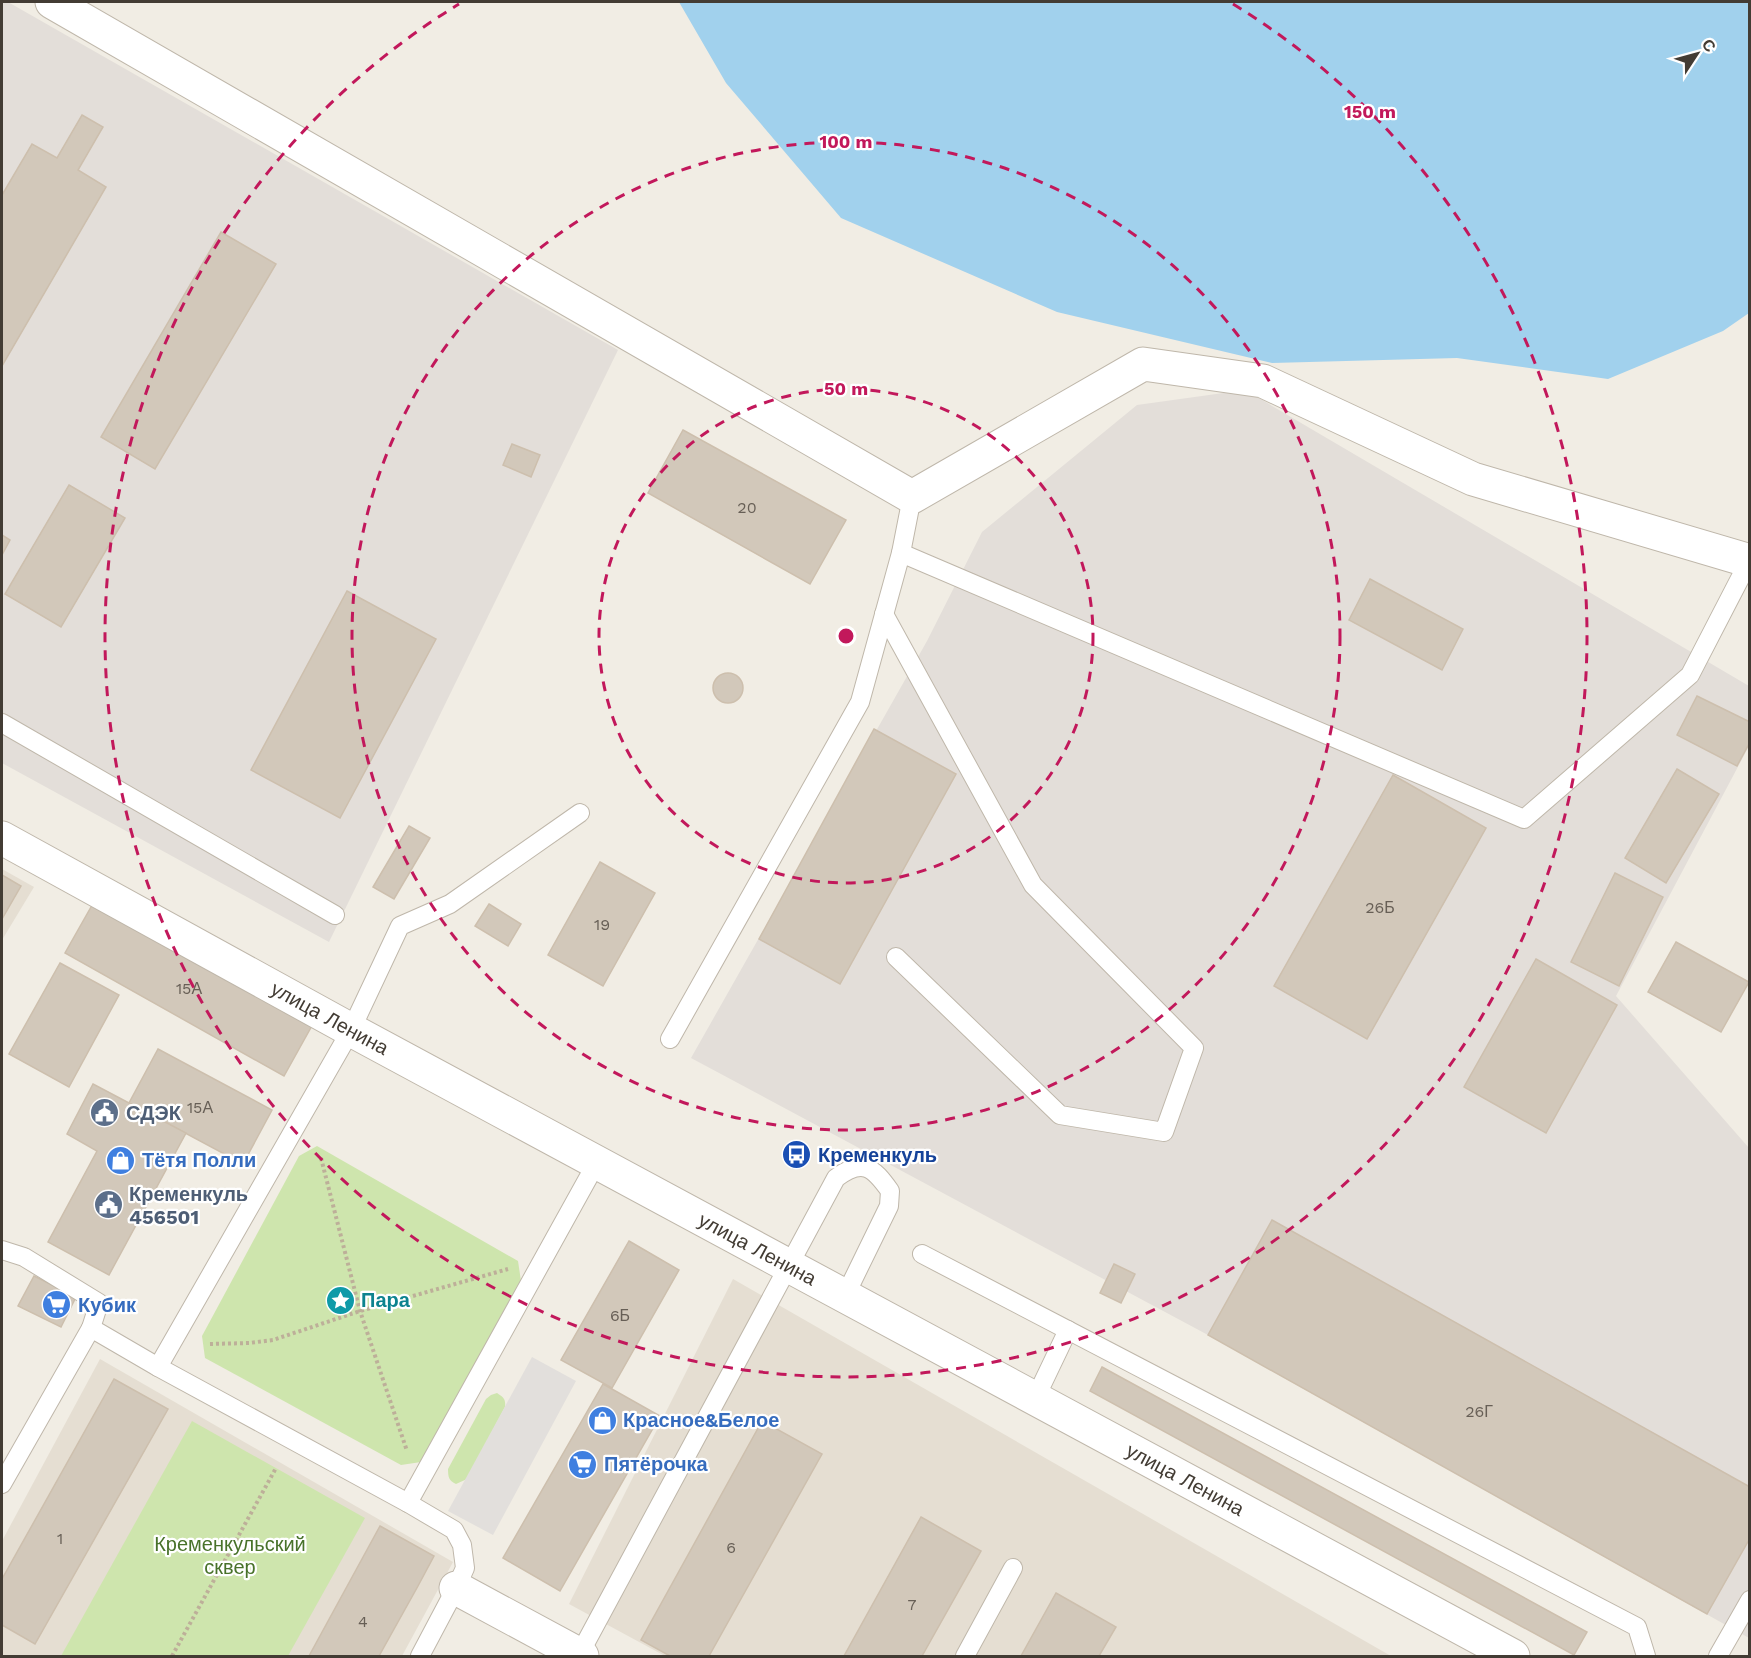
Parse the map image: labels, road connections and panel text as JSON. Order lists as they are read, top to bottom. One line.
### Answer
{"streets":{"street":["улица Ленина"]},"parks":["Кременкульский сквер"],"places":{"public building":["СДЭК","Кременкуль 456501"],"bus stop":["Кременкуль"],"shop":["Тётя Полли","Красное&Белое"],"place":["Пара"],"supermarket":["Кубик","Пятёрочка"]},"house_numbers":["20","26Б","19","15А","15А","6Б","26Г","1","6","7","4"],"north":"top right","rings":["150 m","100 m","50 m"]}
